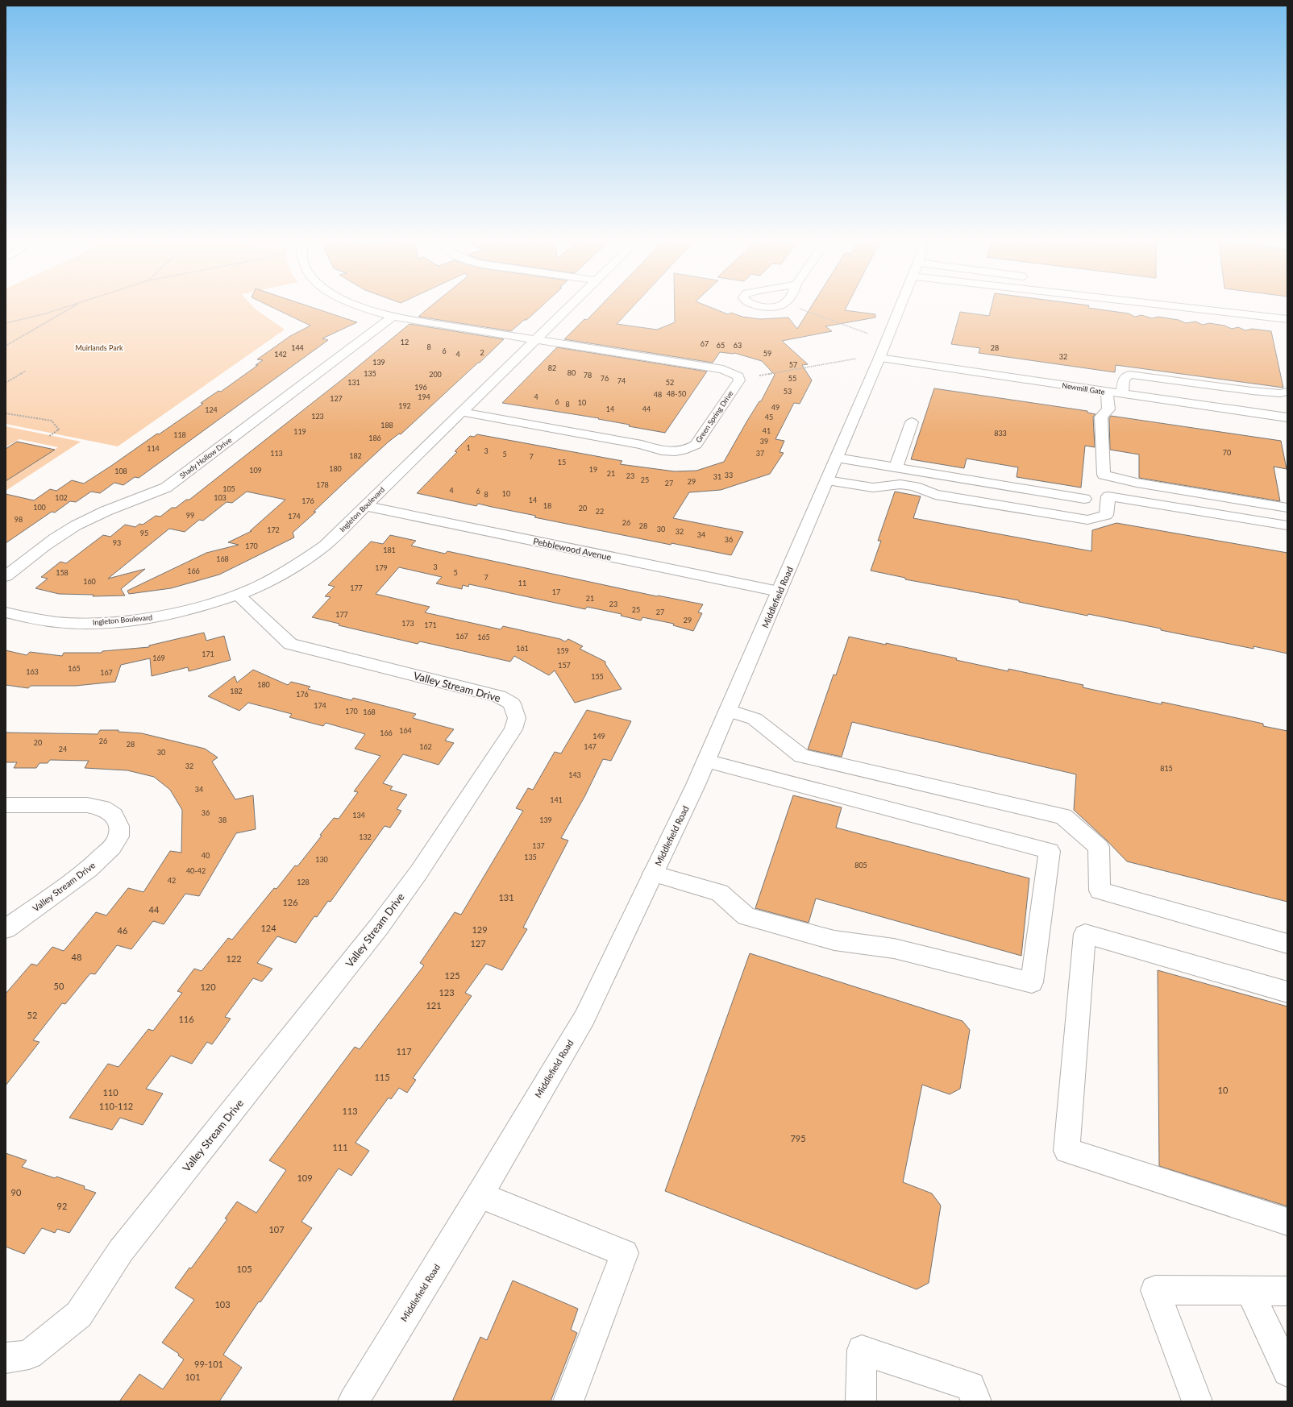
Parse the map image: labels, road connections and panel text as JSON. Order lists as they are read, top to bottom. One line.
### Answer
{"streets":{"street":["Newmill Gate","Green Spring Drive","Shady Hollow Drive","Ingleton Boulevard","Pebblewood Avenue","Middlefield Road","Valley Stream Drive"]},"crossings":[["Newmill Gate","Middlefield Road"],["Green Spring Drive","Ingleton Boulevard"],["Ingleton Boulevard","Pebblewood Avenue"],["Ingleton Boulevard","Valley Stream Drive"],["Pebblewood Avenue","Middlefield Road"]],"parks":["Muirlands Park"],"house_numbers":["12","67","65","63","8","144","28","6","2","59","142","4","32","139","57","82","80","135","200","78","76","55","74","131","52","196","53","48-50","48","194","4","127","6","10","8","192","49","14","44","124","123","45","188","41","119","833","118","186","39","1","114","3","70","113","37","5","182","7","15","180","19","109","108","21","33","23","31","25","29","27","178","105","4","6","10","8","102","103","14","176","18","100","20","22","99","174","98","26","28","30","172","32","95","34","36","93","170","181","168","3","179","166","158","5","7","160","11","177","17","21","23","25","27","177","29","173","171","167","165","161","159","171","169","157","165","163","167","155","180","182","176","174","170","168","164","166","149","26","20","28","162","147","24","30","32","815","143","34","141","36","134","38","139","132","137","40","135","130","805","40-42","42","128","131","126","44","124","129","46","127","48","122","125","50","120","123","121","52","116","117","115","10","110","110-112","113","795","111","109","90","92","107","105","103","99-101","101"]}
